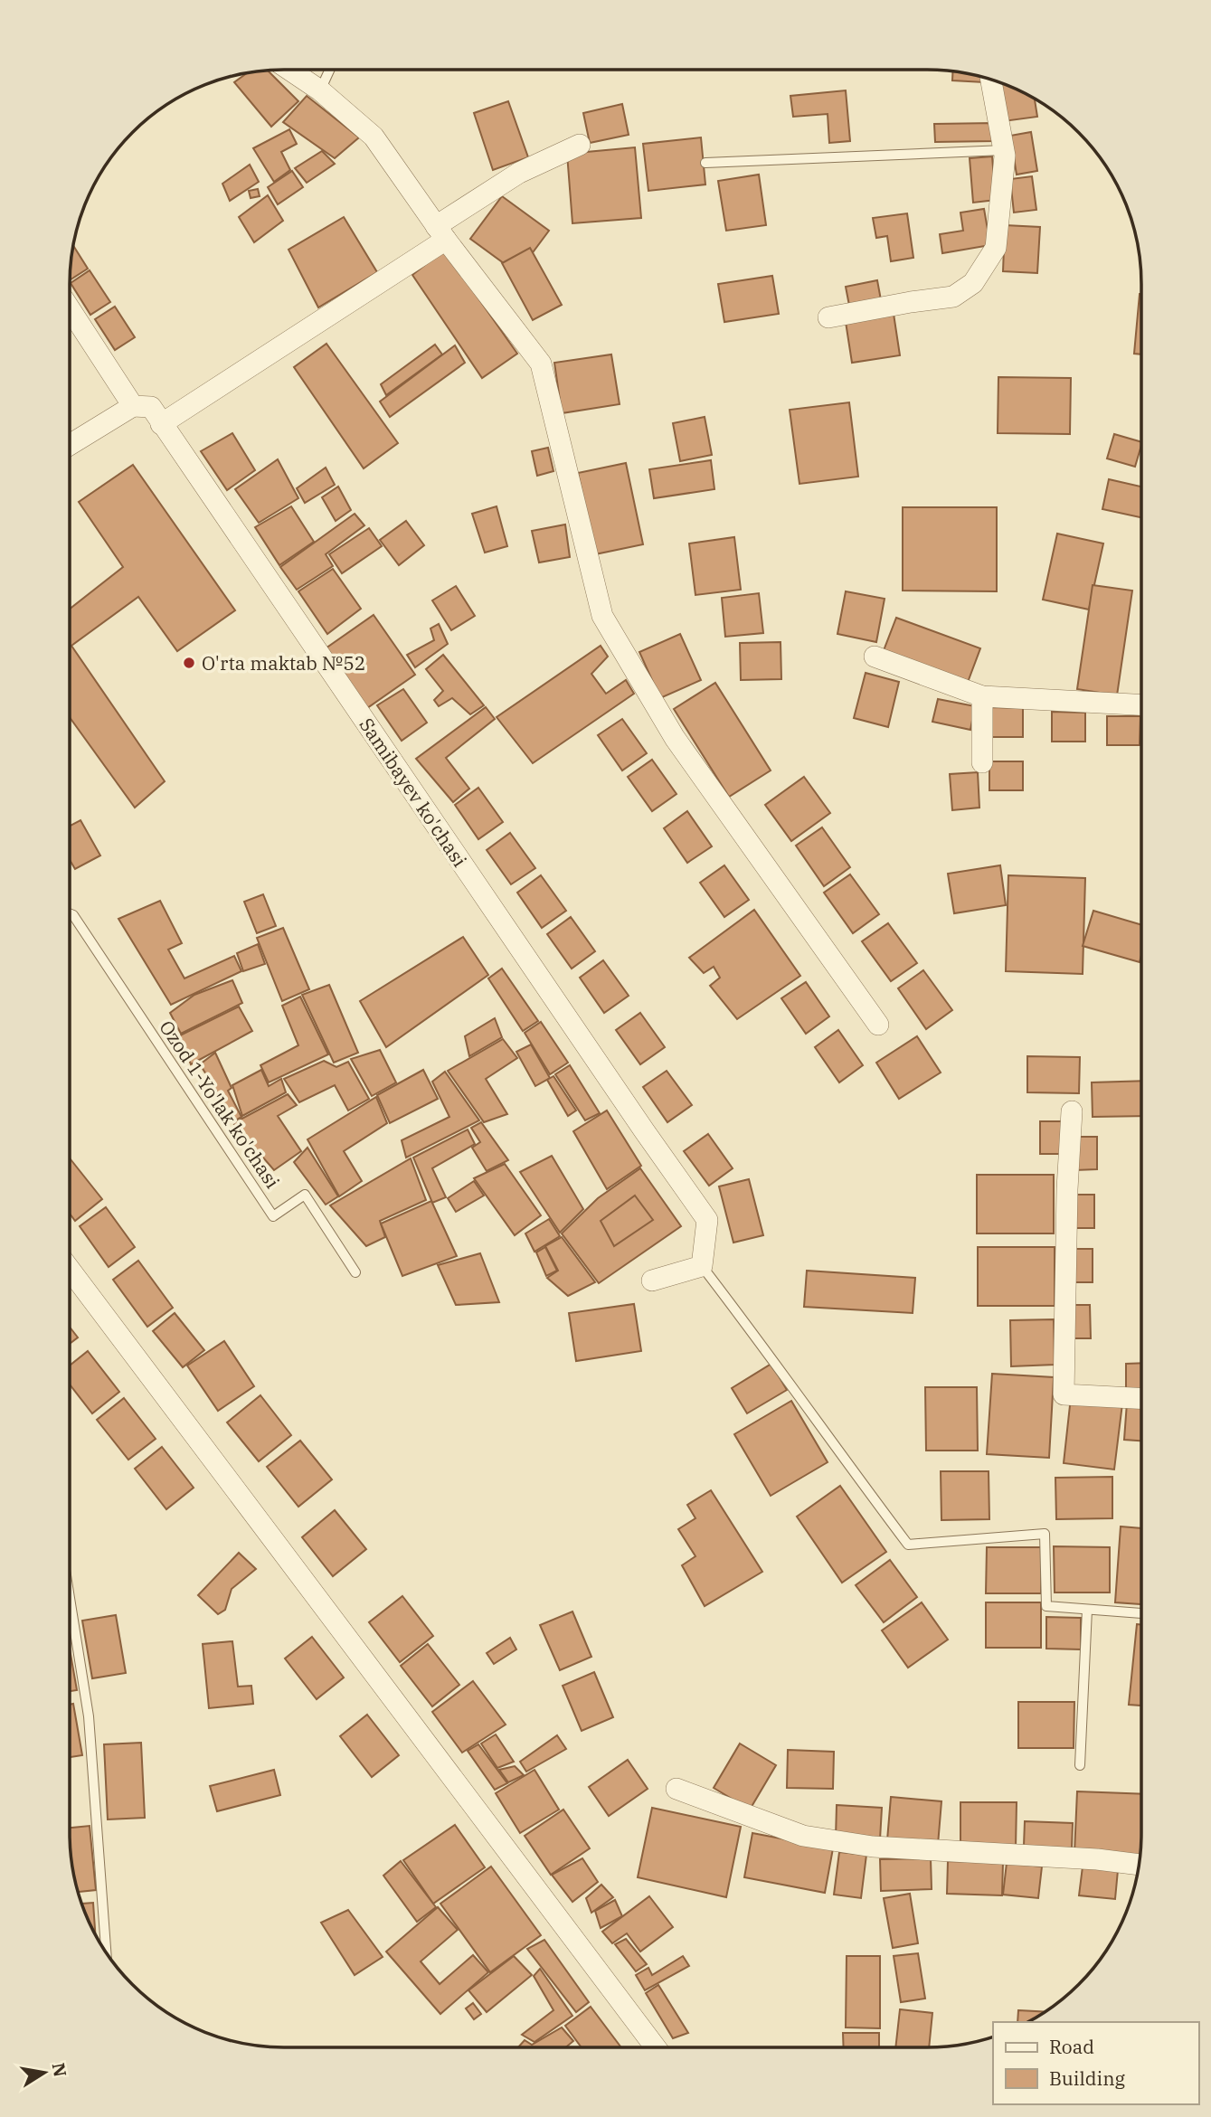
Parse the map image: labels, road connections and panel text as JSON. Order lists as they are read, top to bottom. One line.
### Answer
{"streets":{"street":["Samibayev ko'chasi"],"lane":["Ozod 1-Yo'lak ko'chasi"]},"places":["O'rta maktab №52"],"legend":["Road","Building"],"north":"right"}
